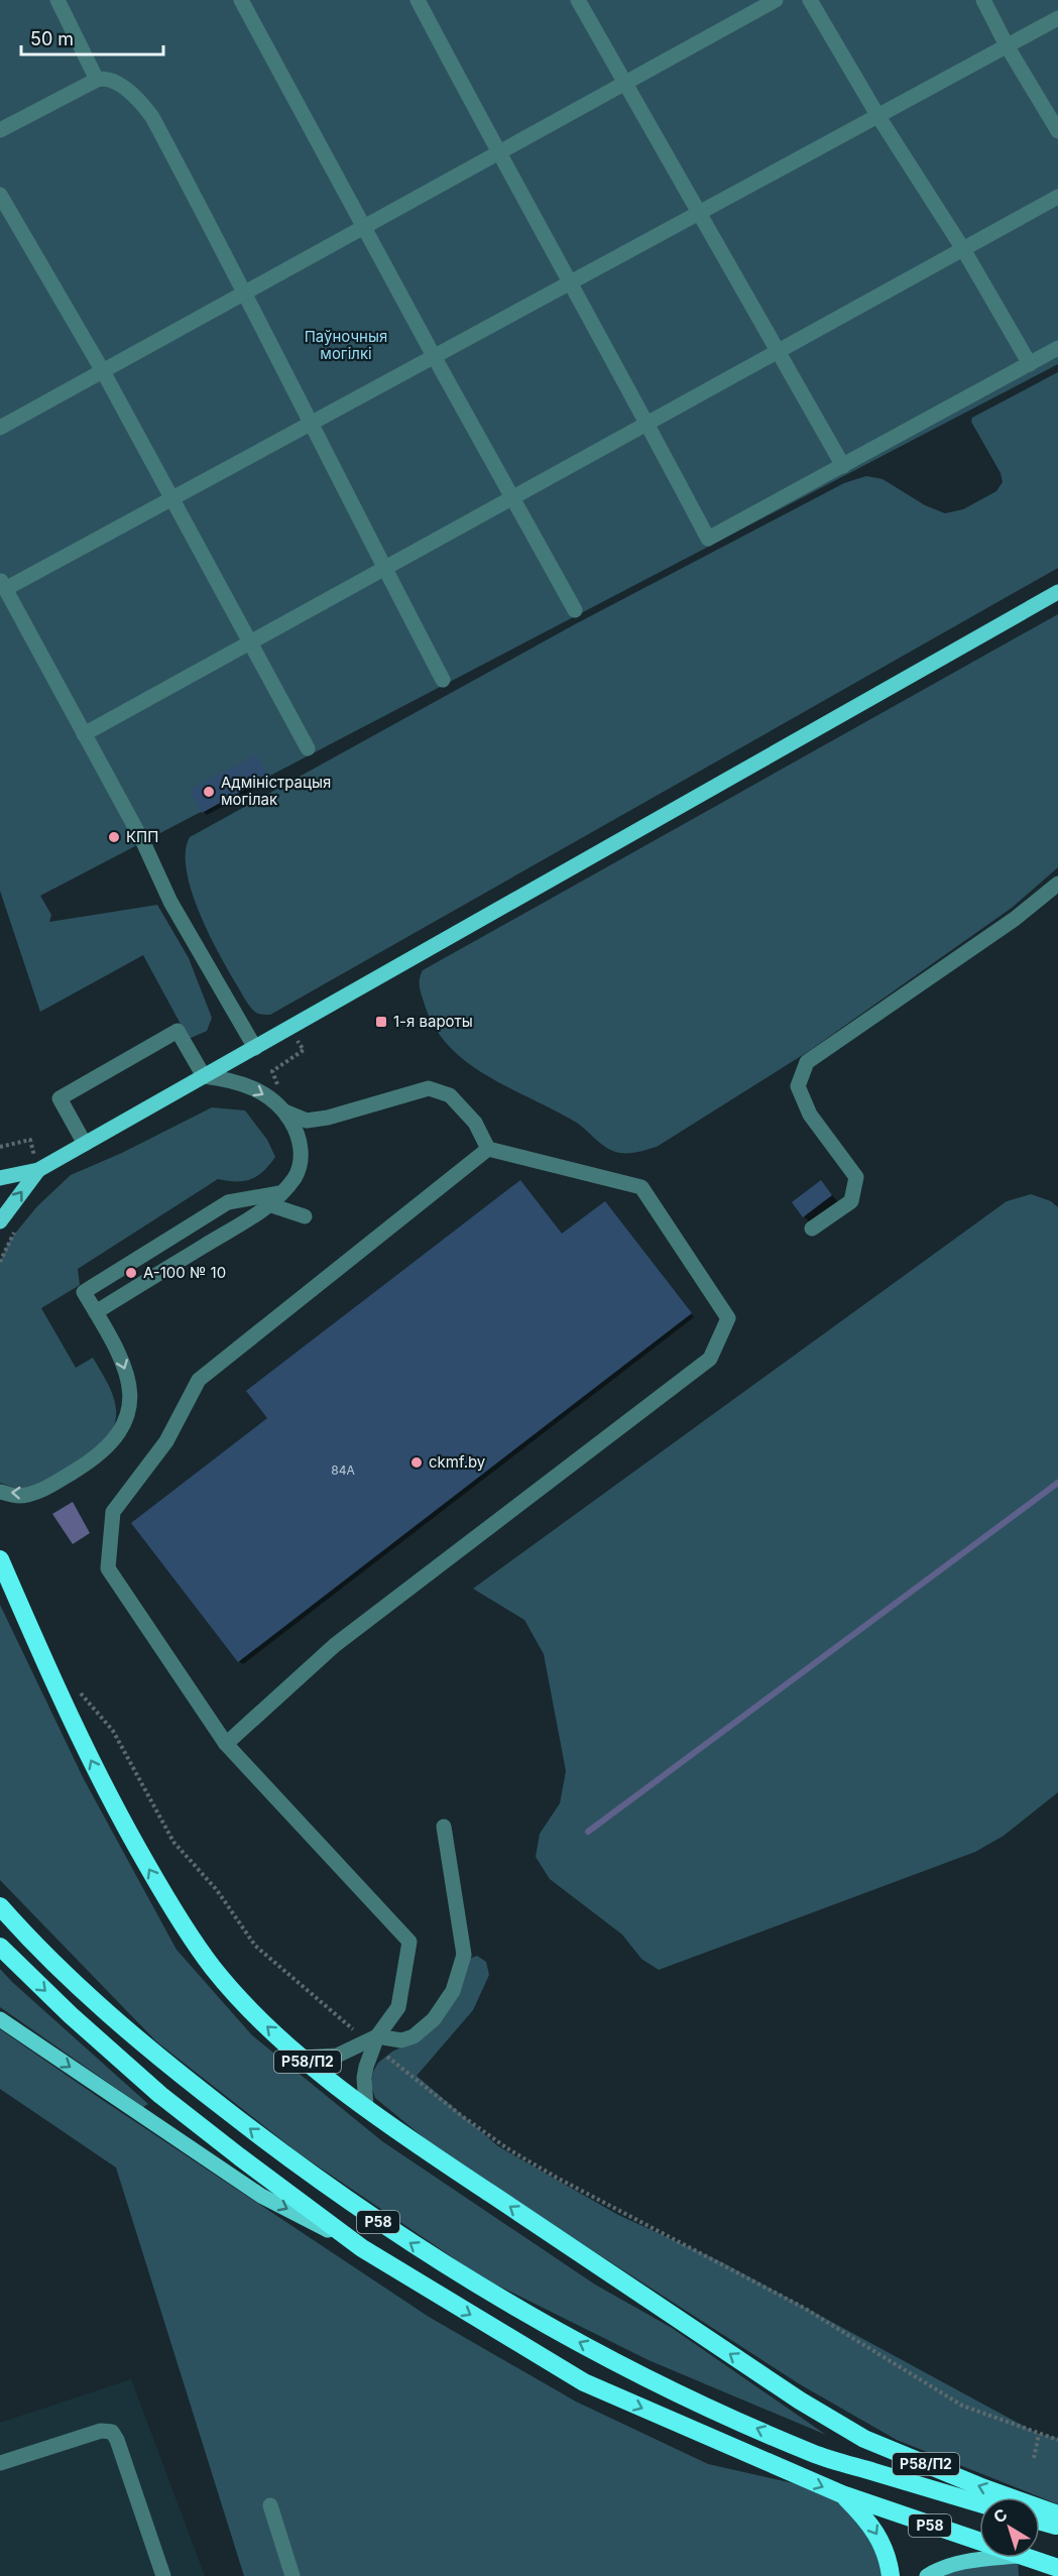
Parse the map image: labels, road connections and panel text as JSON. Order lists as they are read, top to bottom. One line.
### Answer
{"streets":{"highway":["Р58/П2","Р58"]},"parks":["Паўночныя могілкі"],"places":{"other":["Адміністрацыя могілак","КПП","А-100 № 10","ckmf.by"],"transit":["1-я вароты"]},"house_numbers":["84А"],"scale_bar":"50 m","north":"top left"}
